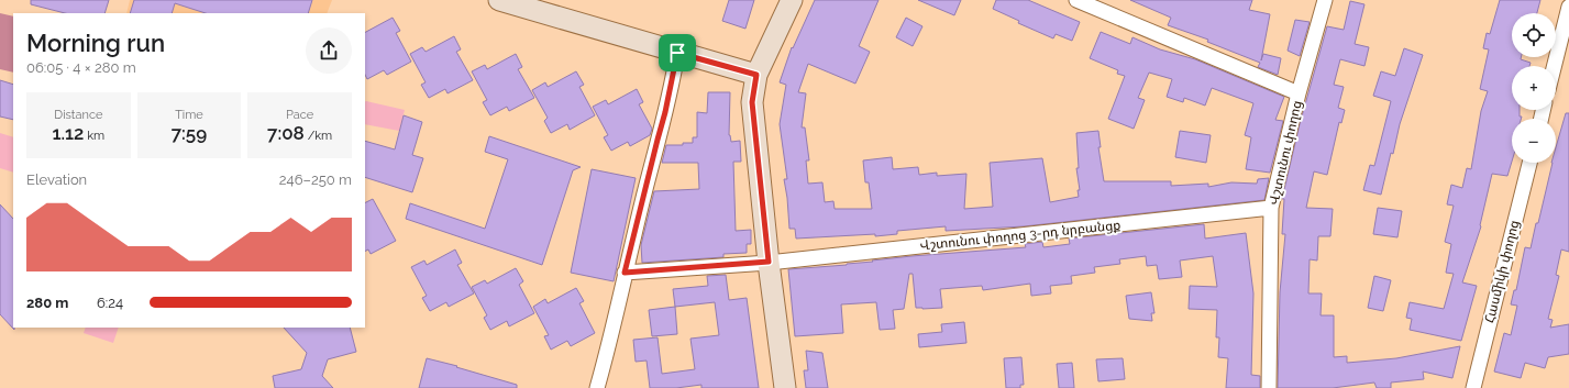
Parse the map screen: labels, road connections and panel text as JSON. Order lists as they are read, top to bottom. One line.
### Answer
{"streets":{"street":["Վշտունու փողոց","Վշտունու փողոց 3-րդ նրբանցք","Հասմիկի փողոց"]},"crossings":[["Վշտունու փողոց","Վշտունու փողոց 3-րդ նրբանցք"]],"page":{"map_buttons":["+","−"],"heading":["Morning run","06:05 · 4 × 280 m"],"stats":[["Distance","1.12 km"],["Time","7:59"],["Pace","7:08 /km"]],"chart":["Elevation","246–250 m"],"list":[{"name":"280 m","note":"6:24"}]}}
